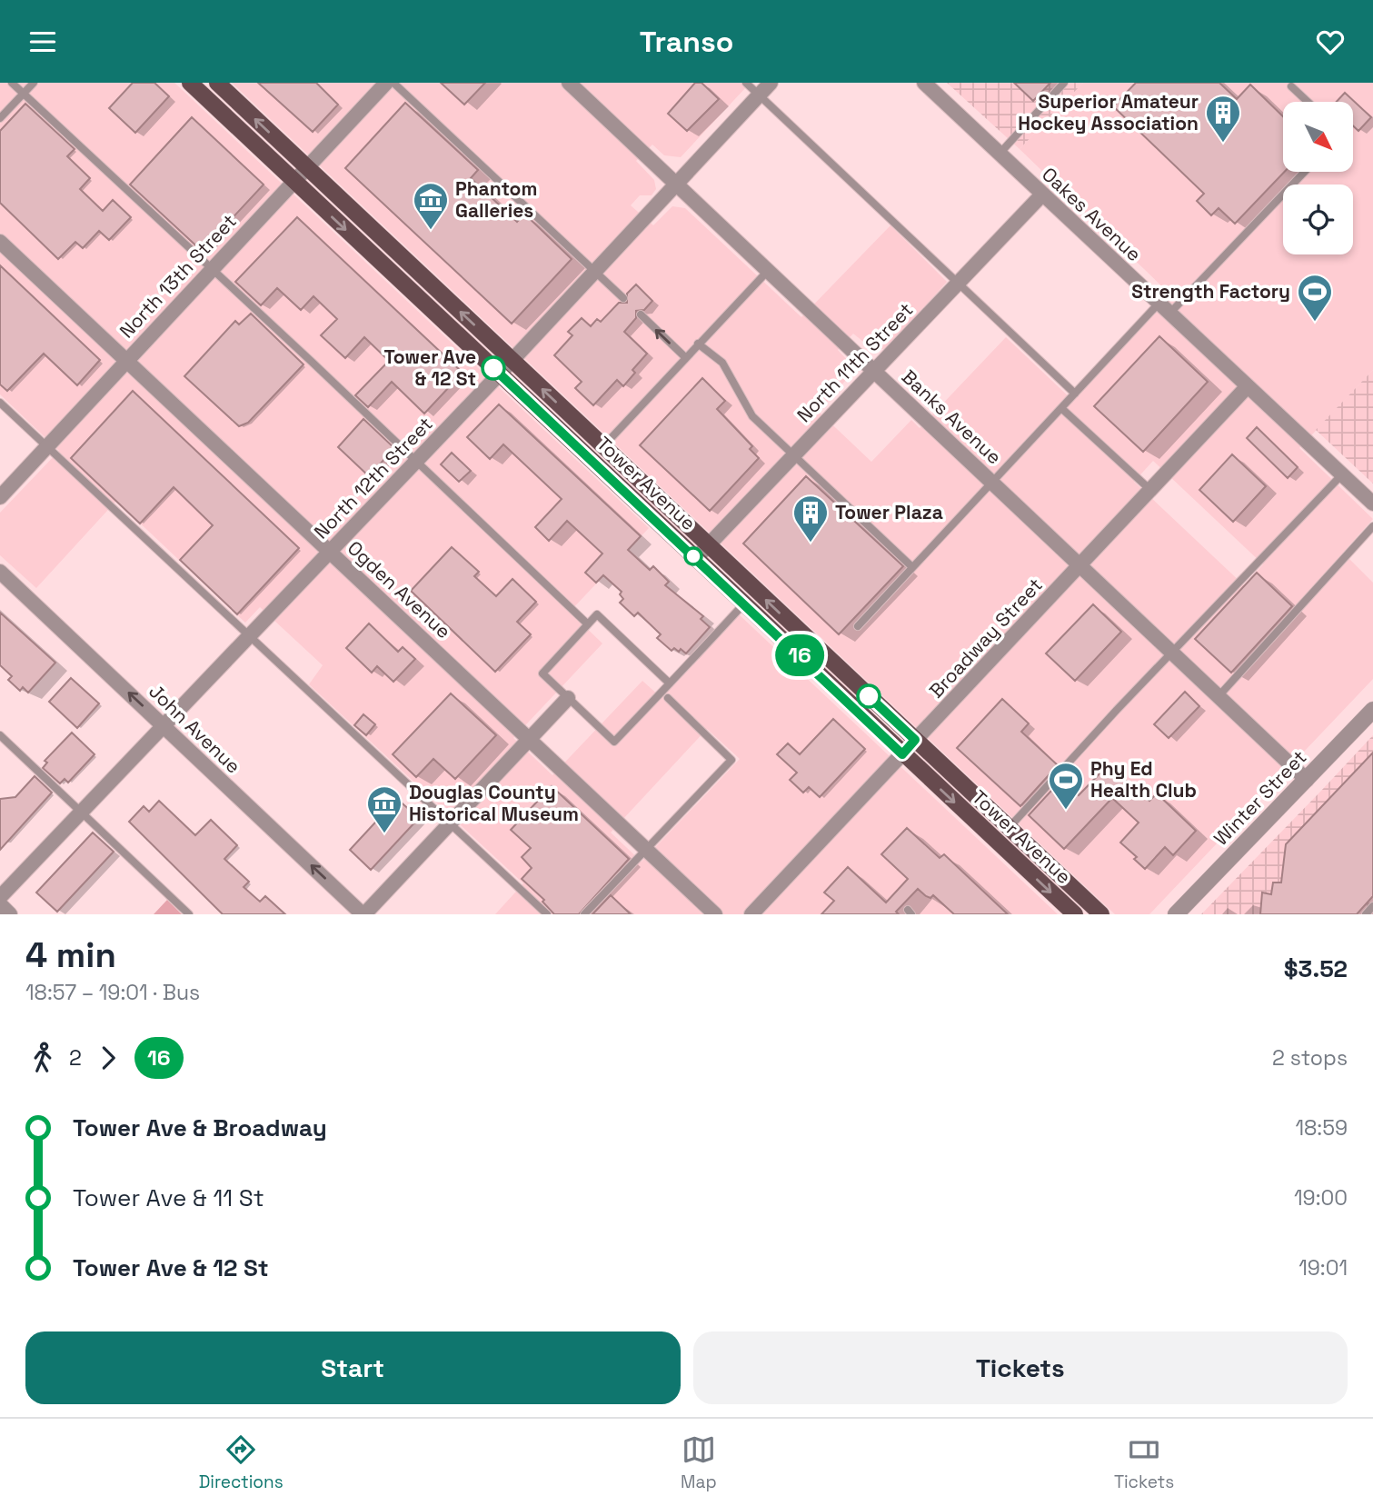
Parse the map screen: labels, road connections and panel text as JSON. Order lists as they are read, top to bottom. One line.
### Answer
{"streets":{"main road":["Tower Avenue"],"street":["Oakes Avenue","North 13th Street","North 11th Street","Banks Avenue","North 12th Street","Ogden Avenue","Broadway Street","John Avenue","Winter Street"]},"crossings":[["Oakes Avenue","North 11th Street"],["Oakes Avenue","Broadway Street"],["North 13th Street","Tower Avenue"],["North 13th Street","Ogden Avenue"],["North 11th Street","Banks Avenue"],["North 11th Street","Tower Avenue"],["Banks Avenue","North 12th Street"],["Banks Avenue","Broadway Street"],["Banks Avenue","Winter Street"],["North 12th Street","Tower Avenue"],["North 12th Street","Ogden Avenue"],["North 12th Street","John Avenue"],["Tower Avenue","Broadway Street"]],"one_way":["John Avenue"],"places":{"building":["Superior Amateur Hockey Association","Tower Plaza"],"museum":["Phantom Galleries","Douglas County Historical Museum"],"sports":["Strength Factory","Phy Ed Health Club"],"other":["Tower Ave & 12 St"]},"lines":["bus line 16"],"north":"bottom right","page":{"header":"Transo","on_map":"16","heading":["4 min","18:57 – 19:01 · Bus","$3.52"],"legs":["2","16","2 stops"],"list":[{"name":"Tower Ave & Broadway","value":"18:59"},{"name":"Tower Ave & 11 St","value":"19:00"},{"name":"Tower Ave & 12 St","value":"19:01"}],"buttons":["Start","Tickets"],"tabs":["Directions","Map","Tickets"]}}
